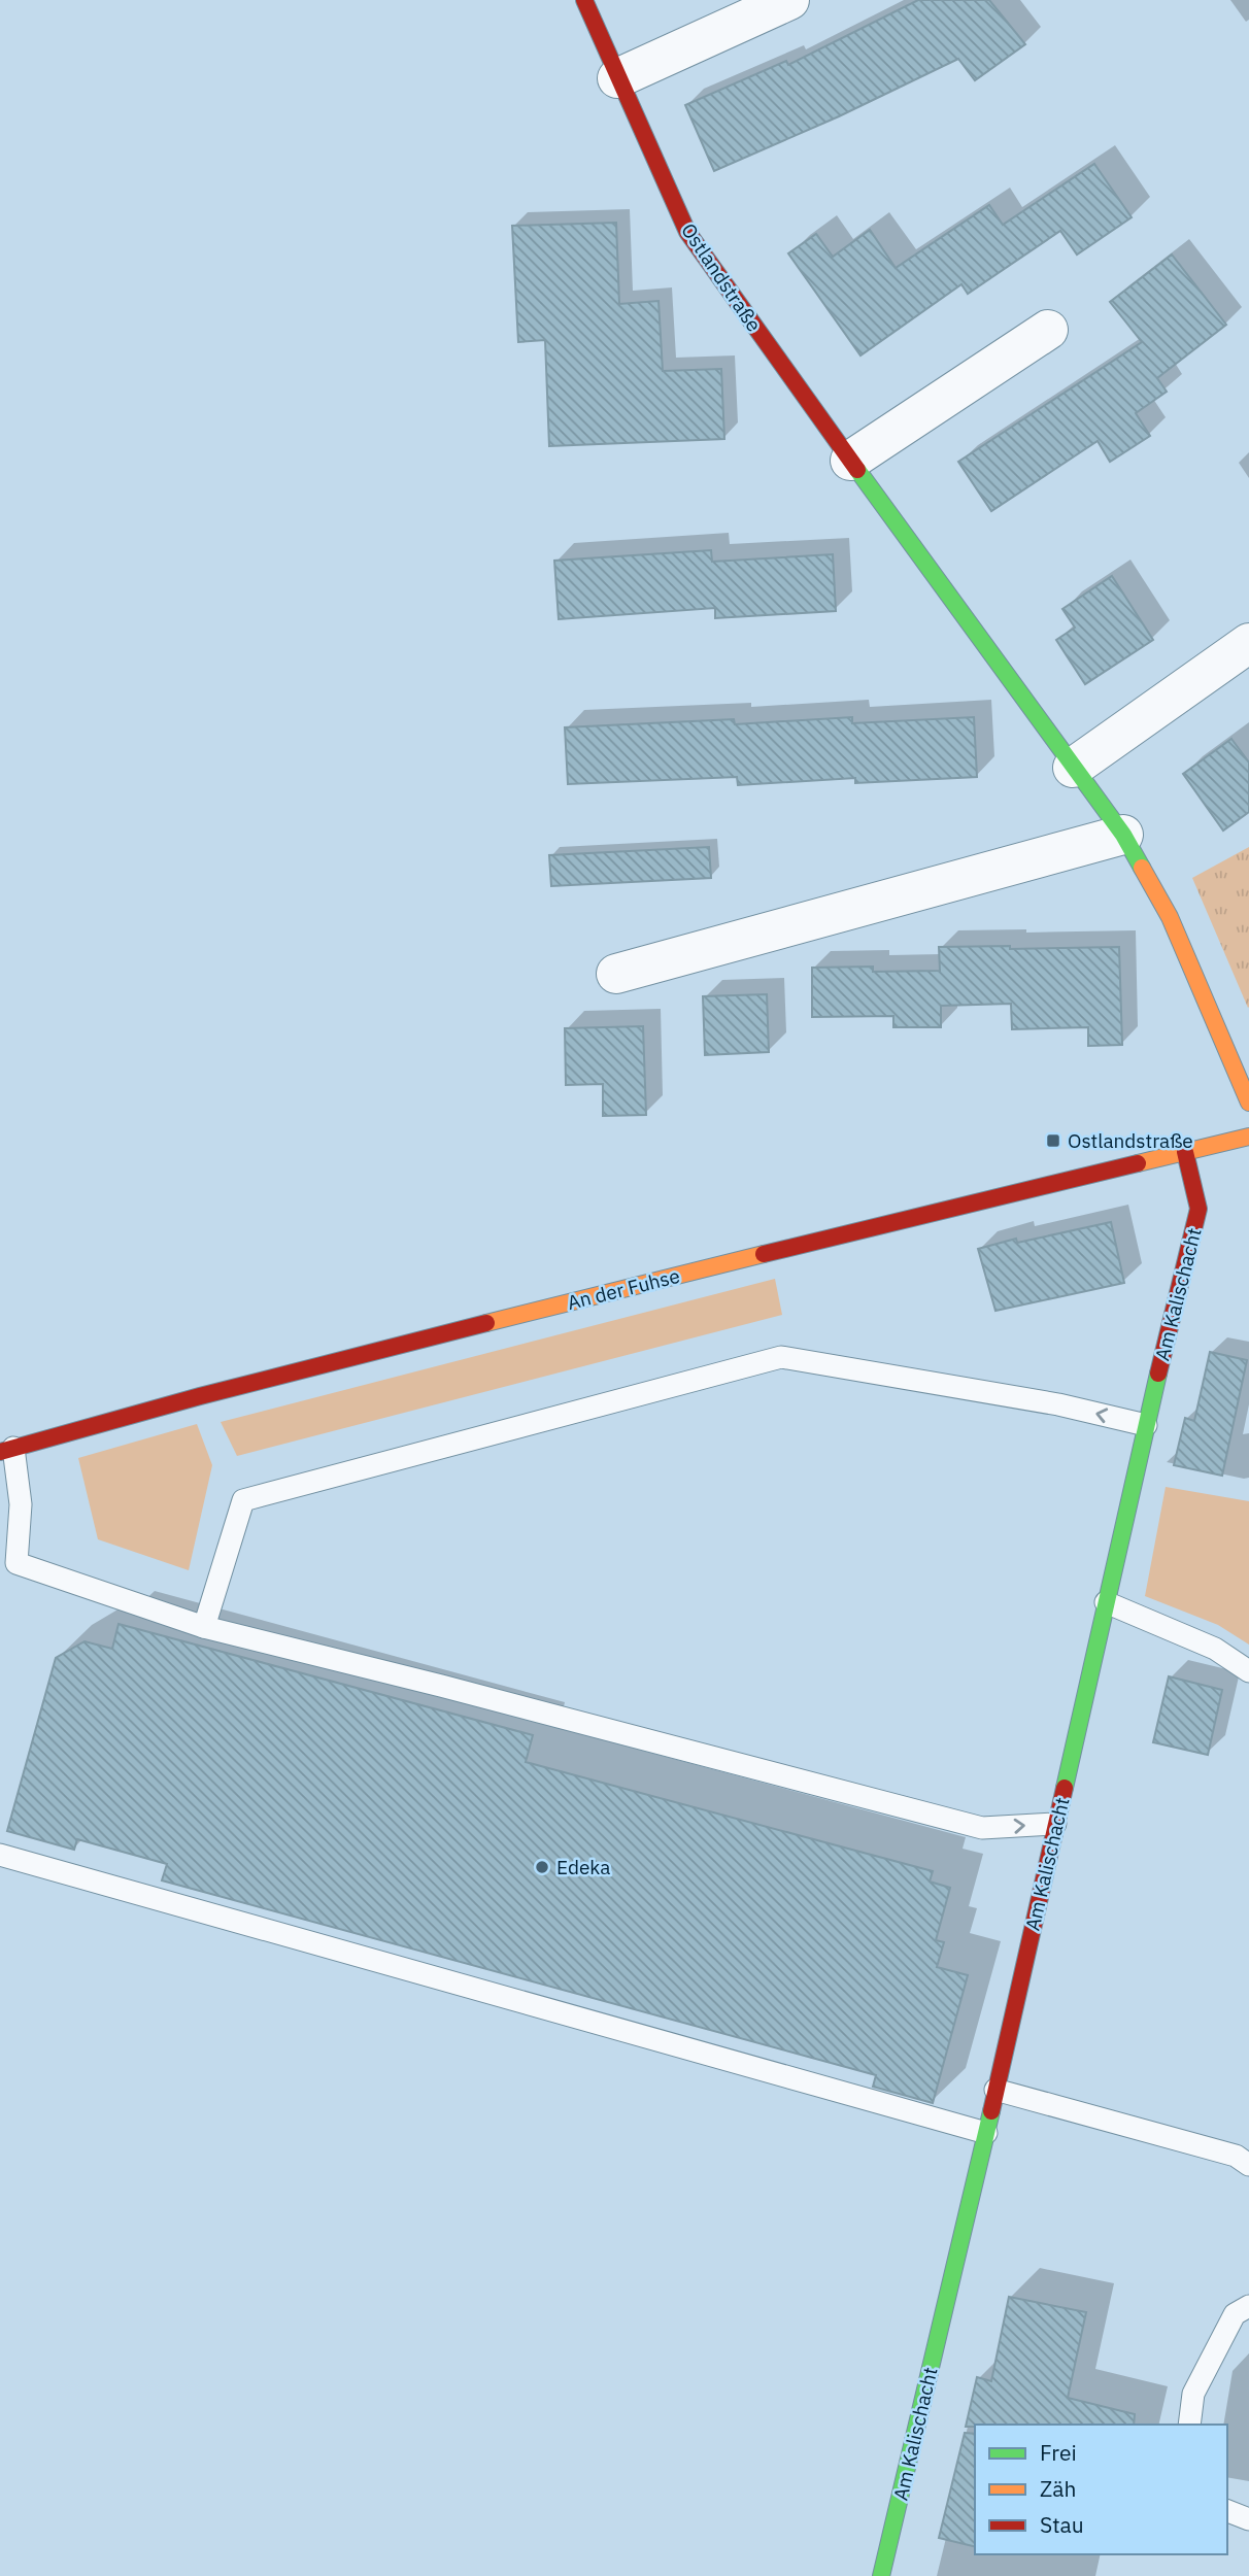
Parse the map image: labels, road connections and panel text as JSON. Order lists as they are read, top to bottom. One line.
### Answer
{"streets":{"street":["Ostlandstraße","An der Fuhse","Am Kalischacht"]},"crossings":[["An der Fuhse","Am Kalischacht"]],"places":{"transit":["Ostlandstraße"],"other":["Edeka"]},"legend":["Frei","Zäh","Stau"]}
